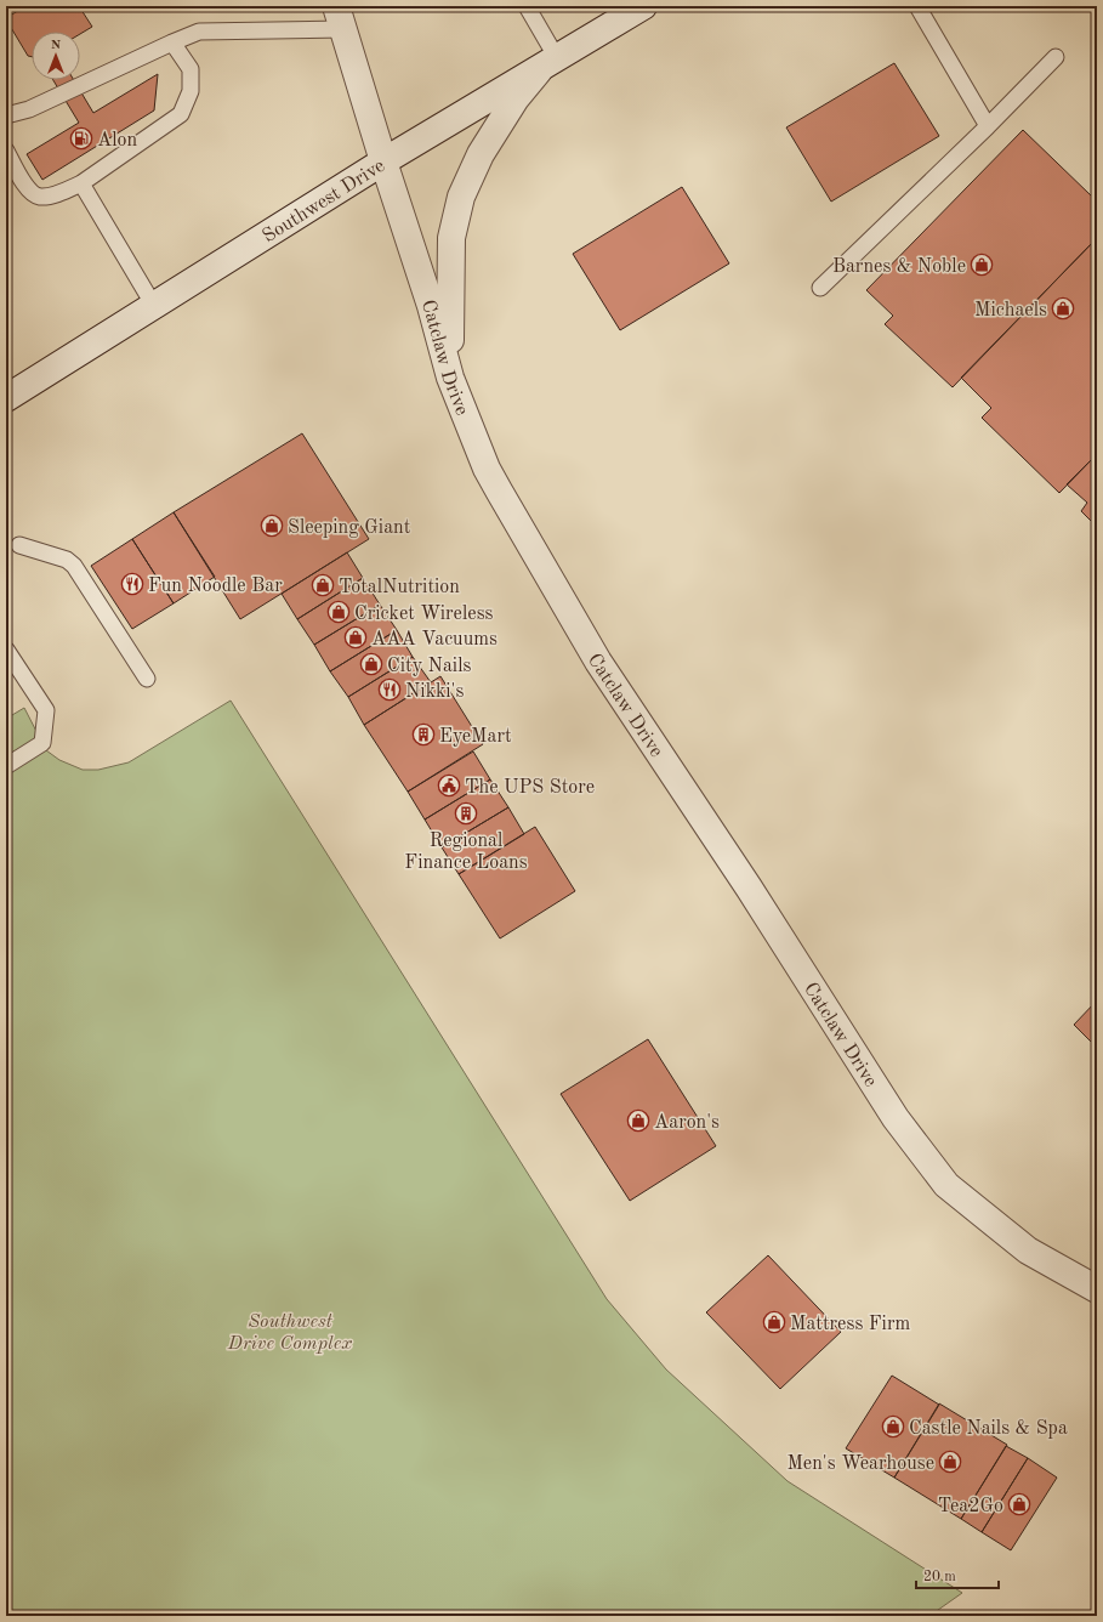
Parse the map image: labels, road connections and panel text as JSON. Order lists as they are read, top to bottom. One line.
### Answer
{"streets":{"street":["Southwest Drive","Catclaw Drive"]},"crossings":[["Southwest Drive","Catclaw Drive"]],"parks":["Southwest Drive Complex"],"places":{"fuel station":["Alon"],"shop":["Barnes & Noble","Michaels","Sleeping Giant","TotalNutrition","Cricket Wireless","AAA Vacuums","City Nails","Aaron's","Mattress Firm","Castle Nails & Spa","Men's Wearhouse","Tea2Go"],"restaurant":["Fun Noodle Bar","Nikki's"],"building":["EyeMart","Regional Finance Loans"],"public building":["The UPS Store"]},"scale_bar":"20 m","north":"top"}
